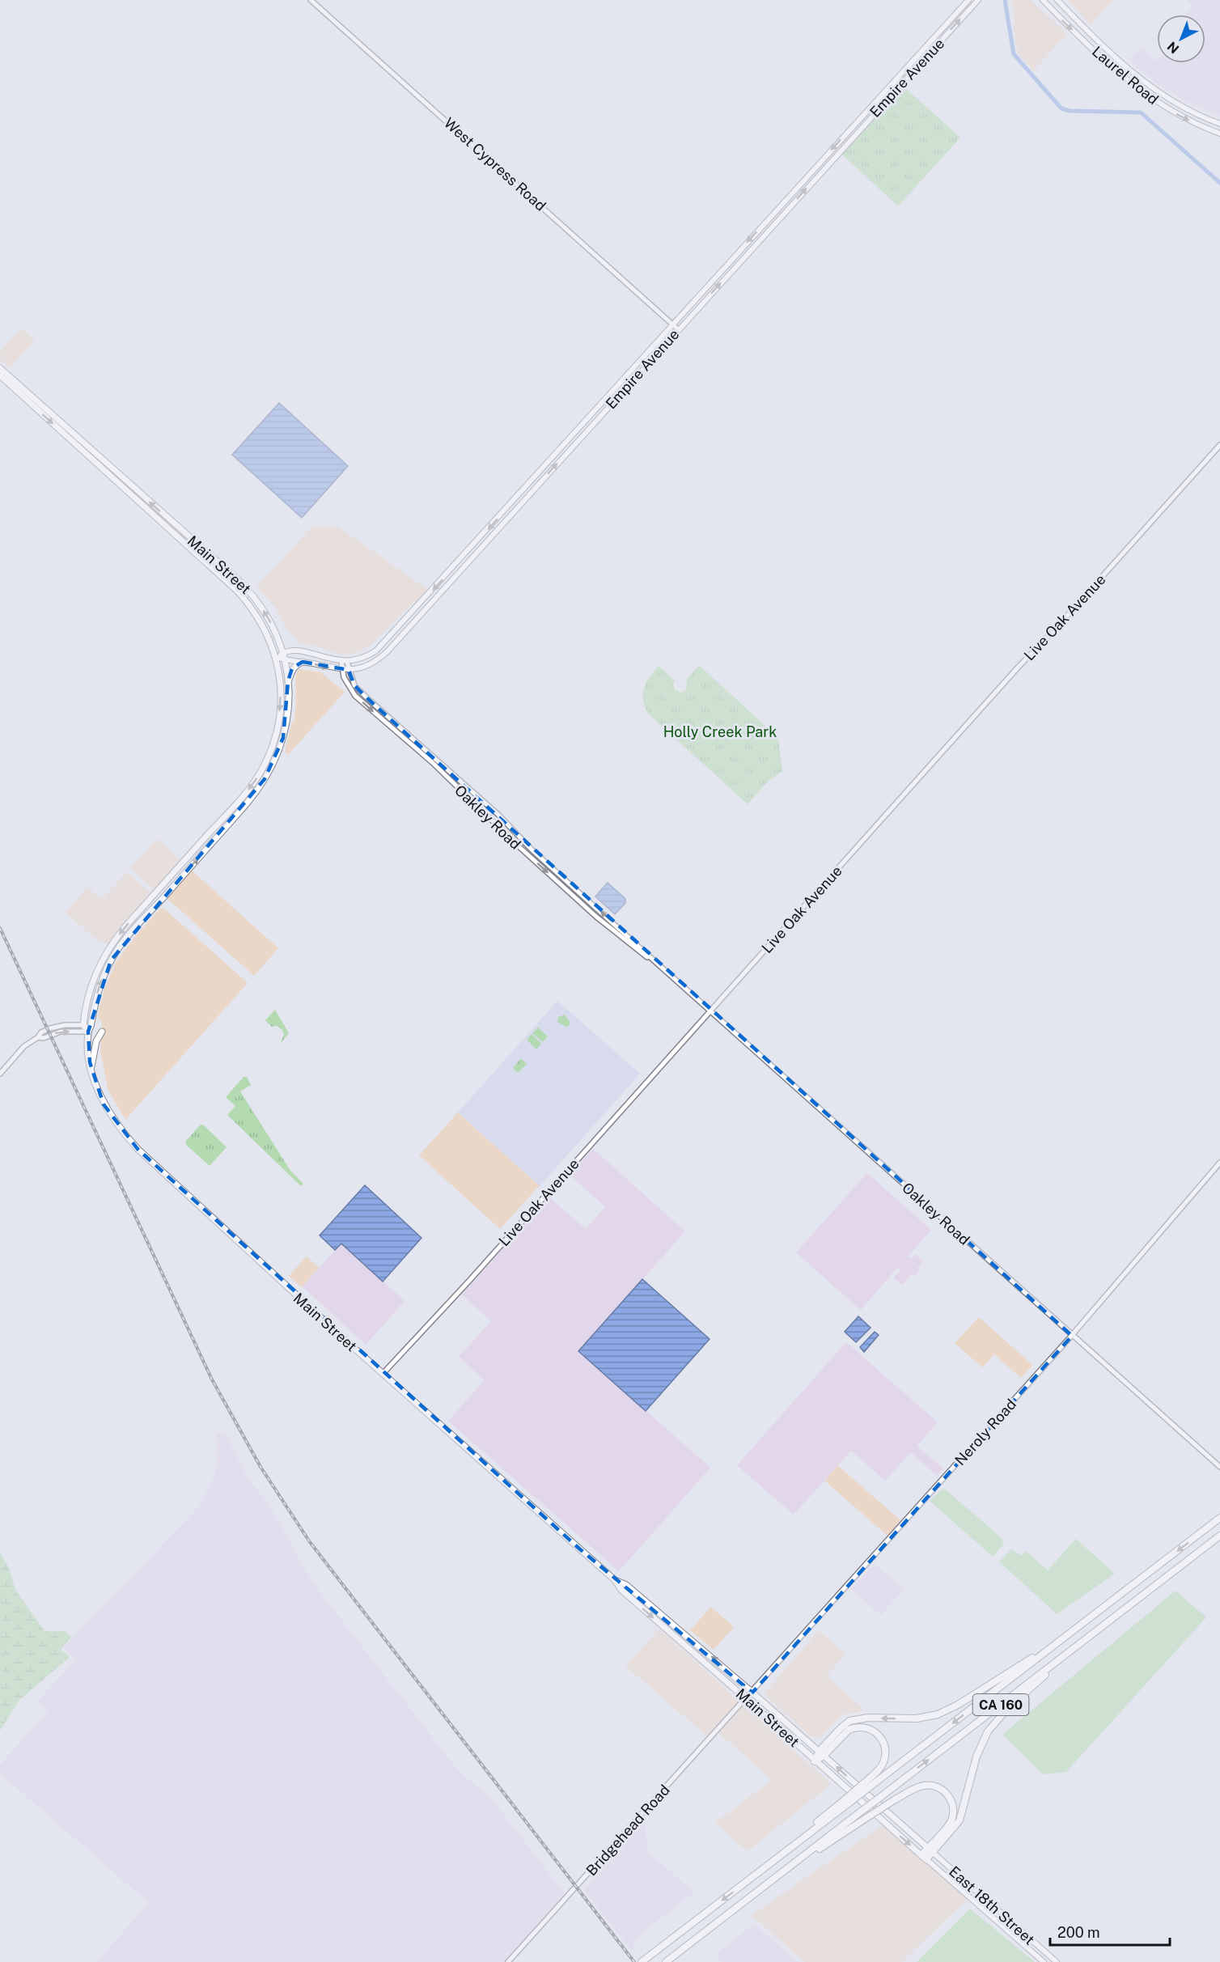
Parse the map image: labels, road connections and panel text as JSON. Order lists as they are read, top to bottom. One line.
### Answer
{"streets":{"highway":["CA 160"],"main road":["Laurel Road","Empire Avenue","Main Street","East 18th Street"],"street":["West Cypress Road","Live Oak Avenue","Oakley Road","Neroly Road","Bridgehead Road"]},"crossings":[["Empire Avenue","West Cypress Road"],["Empire Avenue","Main Street"],["Empire Avenue","Oakley Road"],["Main Street","Live Oak Avenue"],["Main Street","Neroly Road"],["Main Street","Bridgehead Road"],["Main Street","East 18th Street"],["Live Oak Avenue","Oakley Road"],["Oakley Road","Neroly Road"],["Neroly Road","Bridgehead Road"]],"parks":["Holly Creek Park"],"scale_bar":"200 m","north":"bottom left"}
